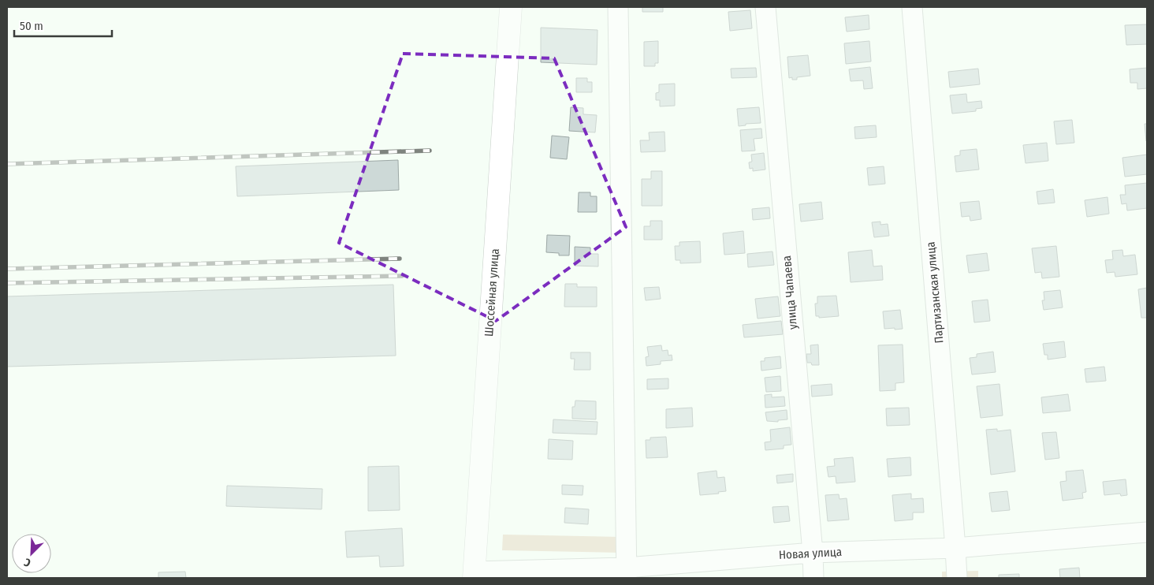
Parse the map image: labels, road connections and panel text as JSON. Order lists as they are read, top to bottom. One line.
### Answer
{"streets":{"main road":["Шоссейная улица"],"street":["улица Чапаева","Партизанская улица","Новая улица"]},"crossings":[["Шоссейная улица","Новая улица"],["улица Чапаева","Новая улица"],["Партизанская улица","Новая улица"]],"scale_bar":"50 m","north":"bottom left"}
